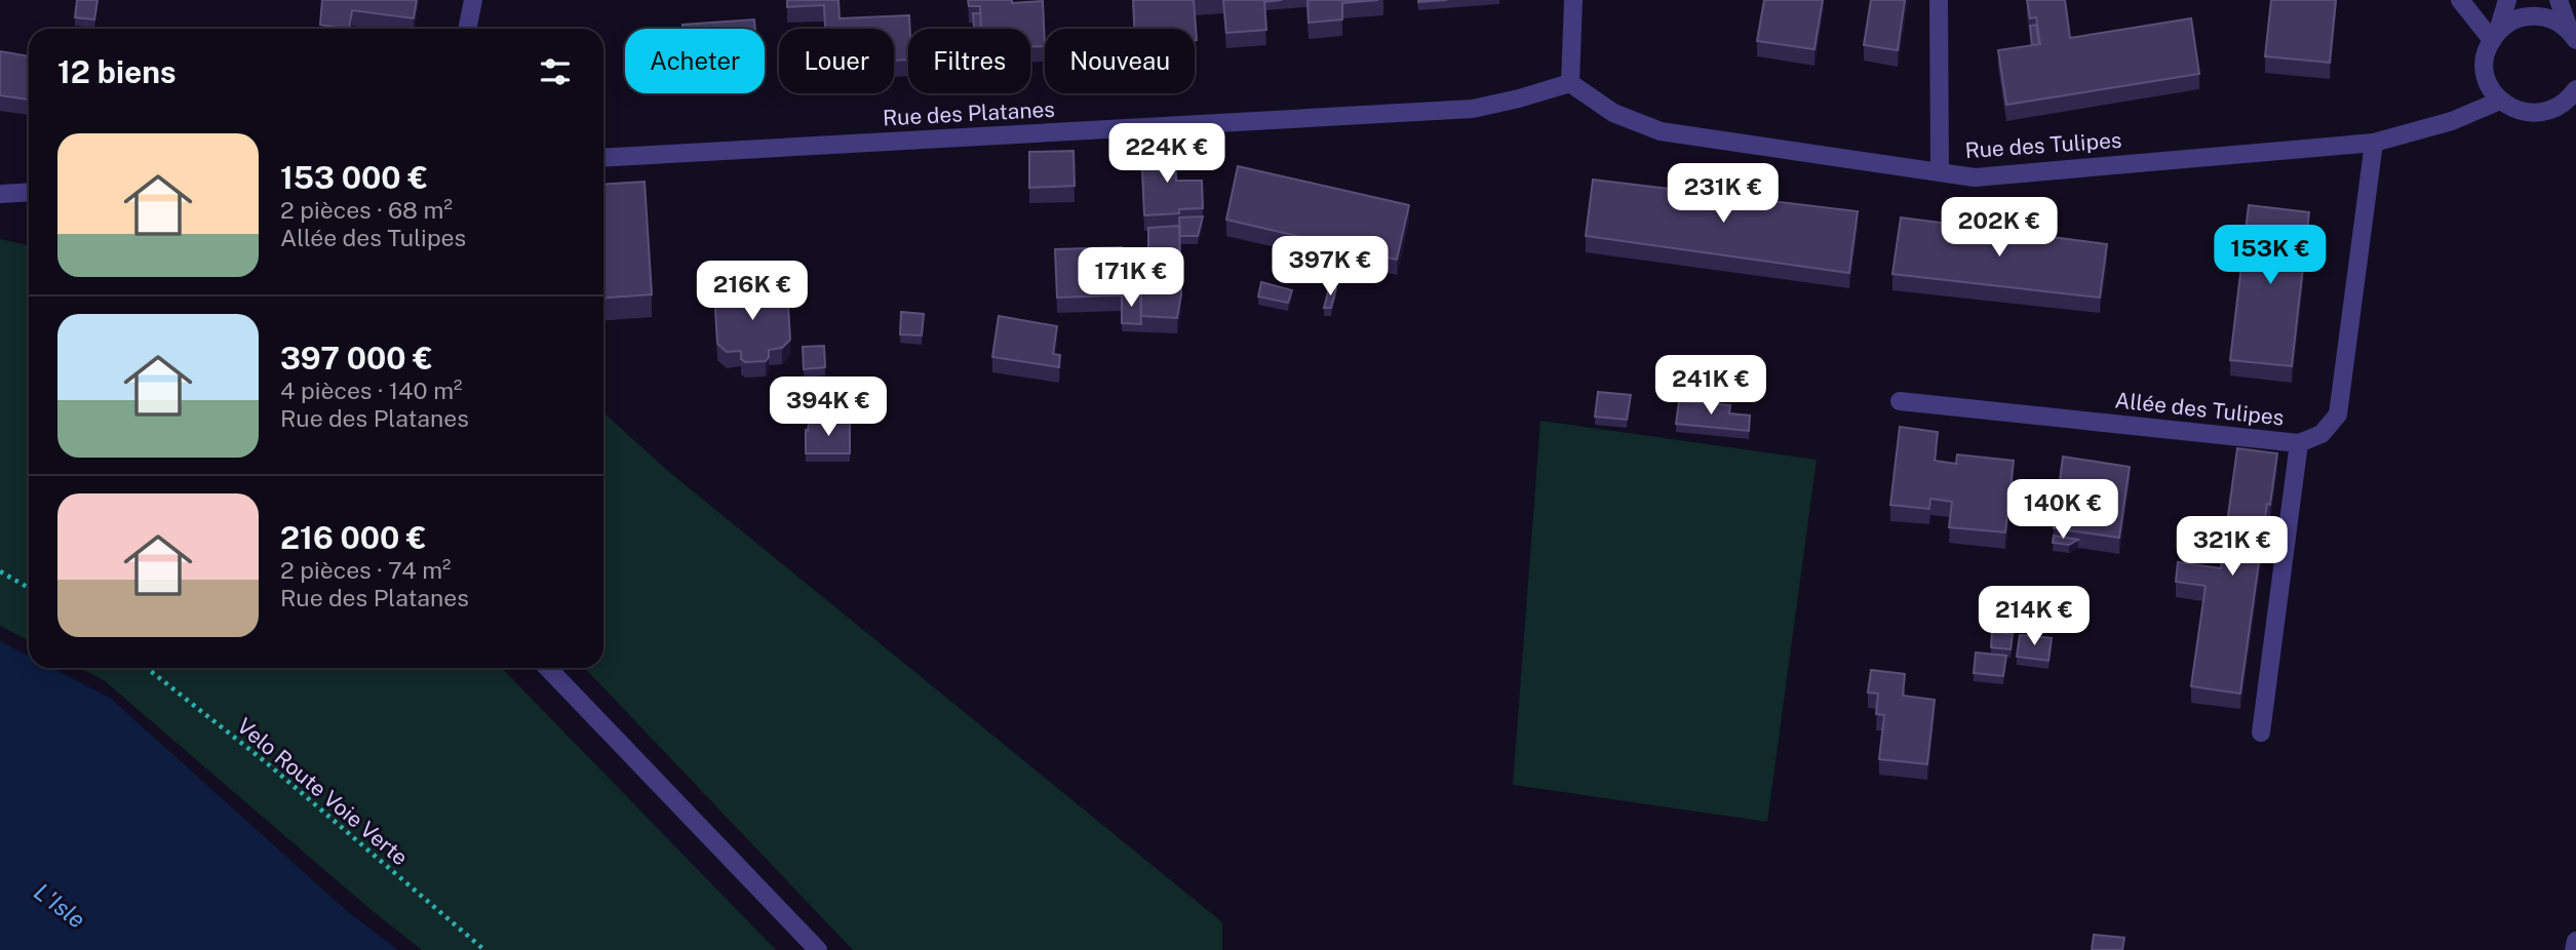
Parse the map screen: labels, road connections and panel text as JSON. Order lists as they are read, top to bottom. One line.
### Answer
{"streets":{"street":["Rue des Platanes","Rue des Tulipes","Allée des Tulipes"],"path":["Velo Route Voie Verte"]},"crossings":[["Rue des Platanes","Rue des Tulipes"],["Rue des Tulipes","Allée des Tulipes"]],"water":["L'Isle"],"page":{"chip":["Acheter","Louer","Filtres","Nouveau"],"heading":"12 biens","list":[{"name":"153 000 €","note":"2 pièces · 68 m² · Allée des Tulipes"},{"name":"397 000 €","note":"4 pièces · 140 m² · Rue des Platanes"},{"name":"216 000 €","note":"2 pièces · 74 m² · Rue des Platanes"}],"price":["224K €","231K €","202K €","153K €","397K €","171K €","216K €","241K €","394K €","140K €","321K €","214K €"]}}
